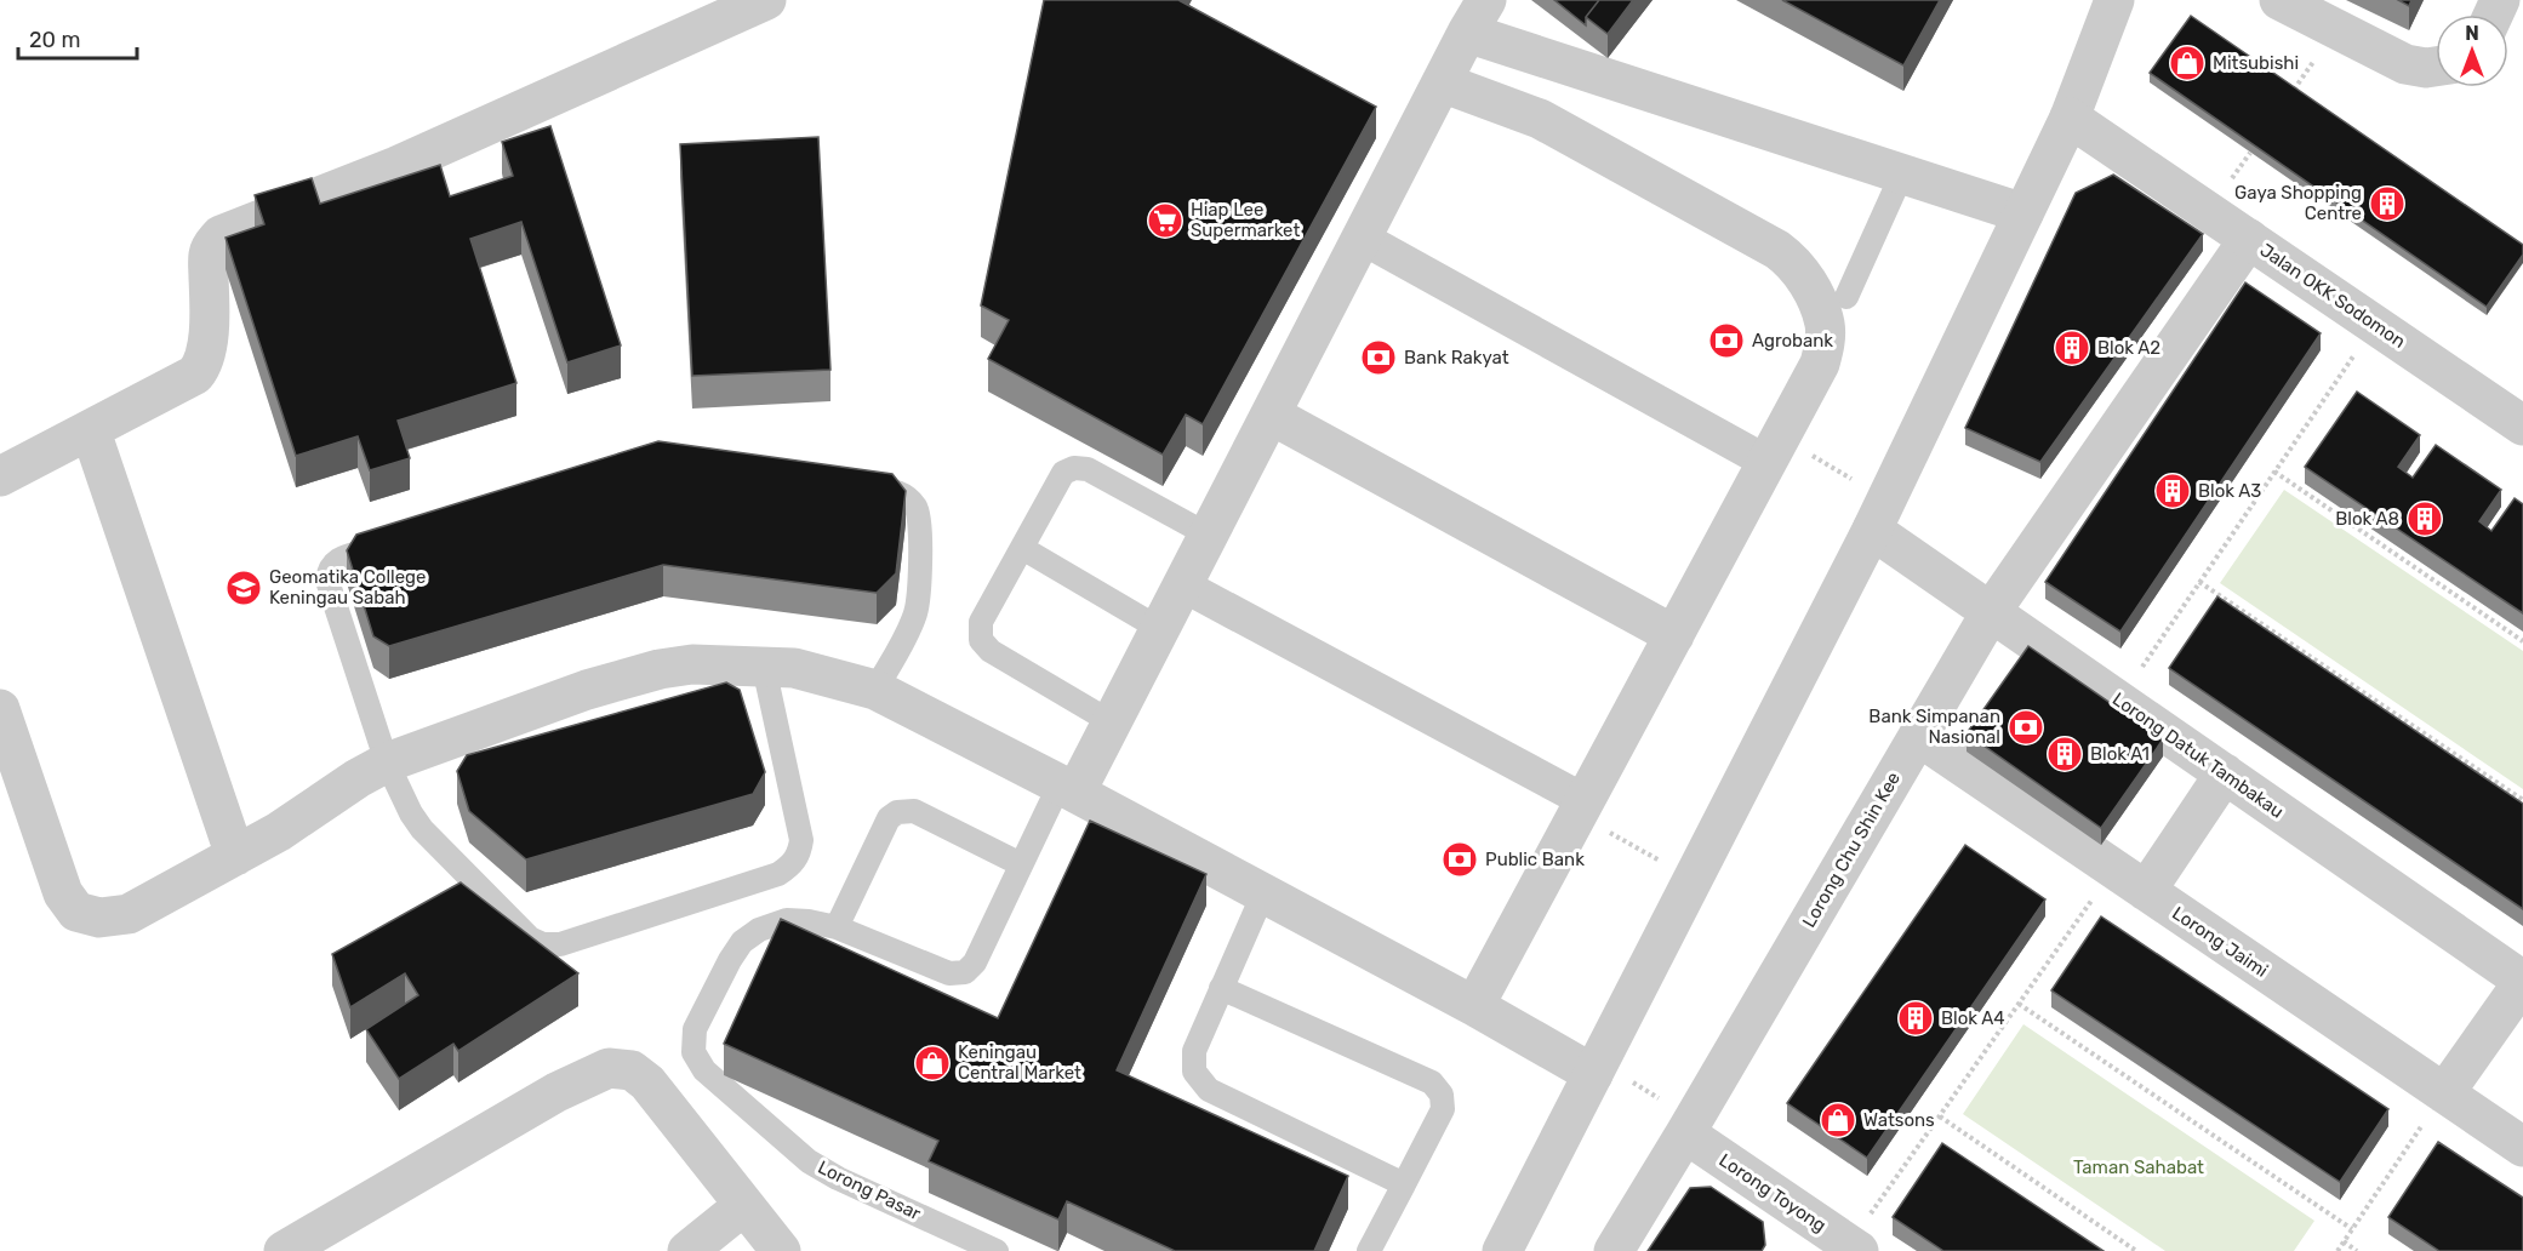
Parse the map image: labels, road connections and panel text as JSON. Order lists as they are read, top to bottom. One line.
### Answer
{"streets":{"street":["Jalan OKK Sodomon","Lorong Datuk Tambakau","Lorong Chu Shin Kee","Lorong Jaimi","Lorong Toyong"],"lane":["Lorong Pasar"]},"crossings":[["Jalan OKK Sodomon","Lorong Chu Shin Kee"],["Lorong Datuk Tambakau","Lorong Chu Shin Kee"],["Lorong Chu Shin Kee","Lorong Jaimi"],["Lorong Chu Shin Kee","Lorong Toyong"]],"parks":["Taman Sahabat"],"places":{"shop":["Mitsubishi","Keningau Central Market","Watsons"],"building":["Gaya Shopping Centre","Blok A2","Blok A3","Blok A8","Blok A1","Blok A4"],"supermarket":["Hiap Lee Supermarket"],"bank":["Agrobank","Bank Rakyat","Bank Simpanan Nasional","Public Bank"],"school or university":["Geomatika College Keningau Sabah"]},"scale_bar":"20 m","north":"top"}
